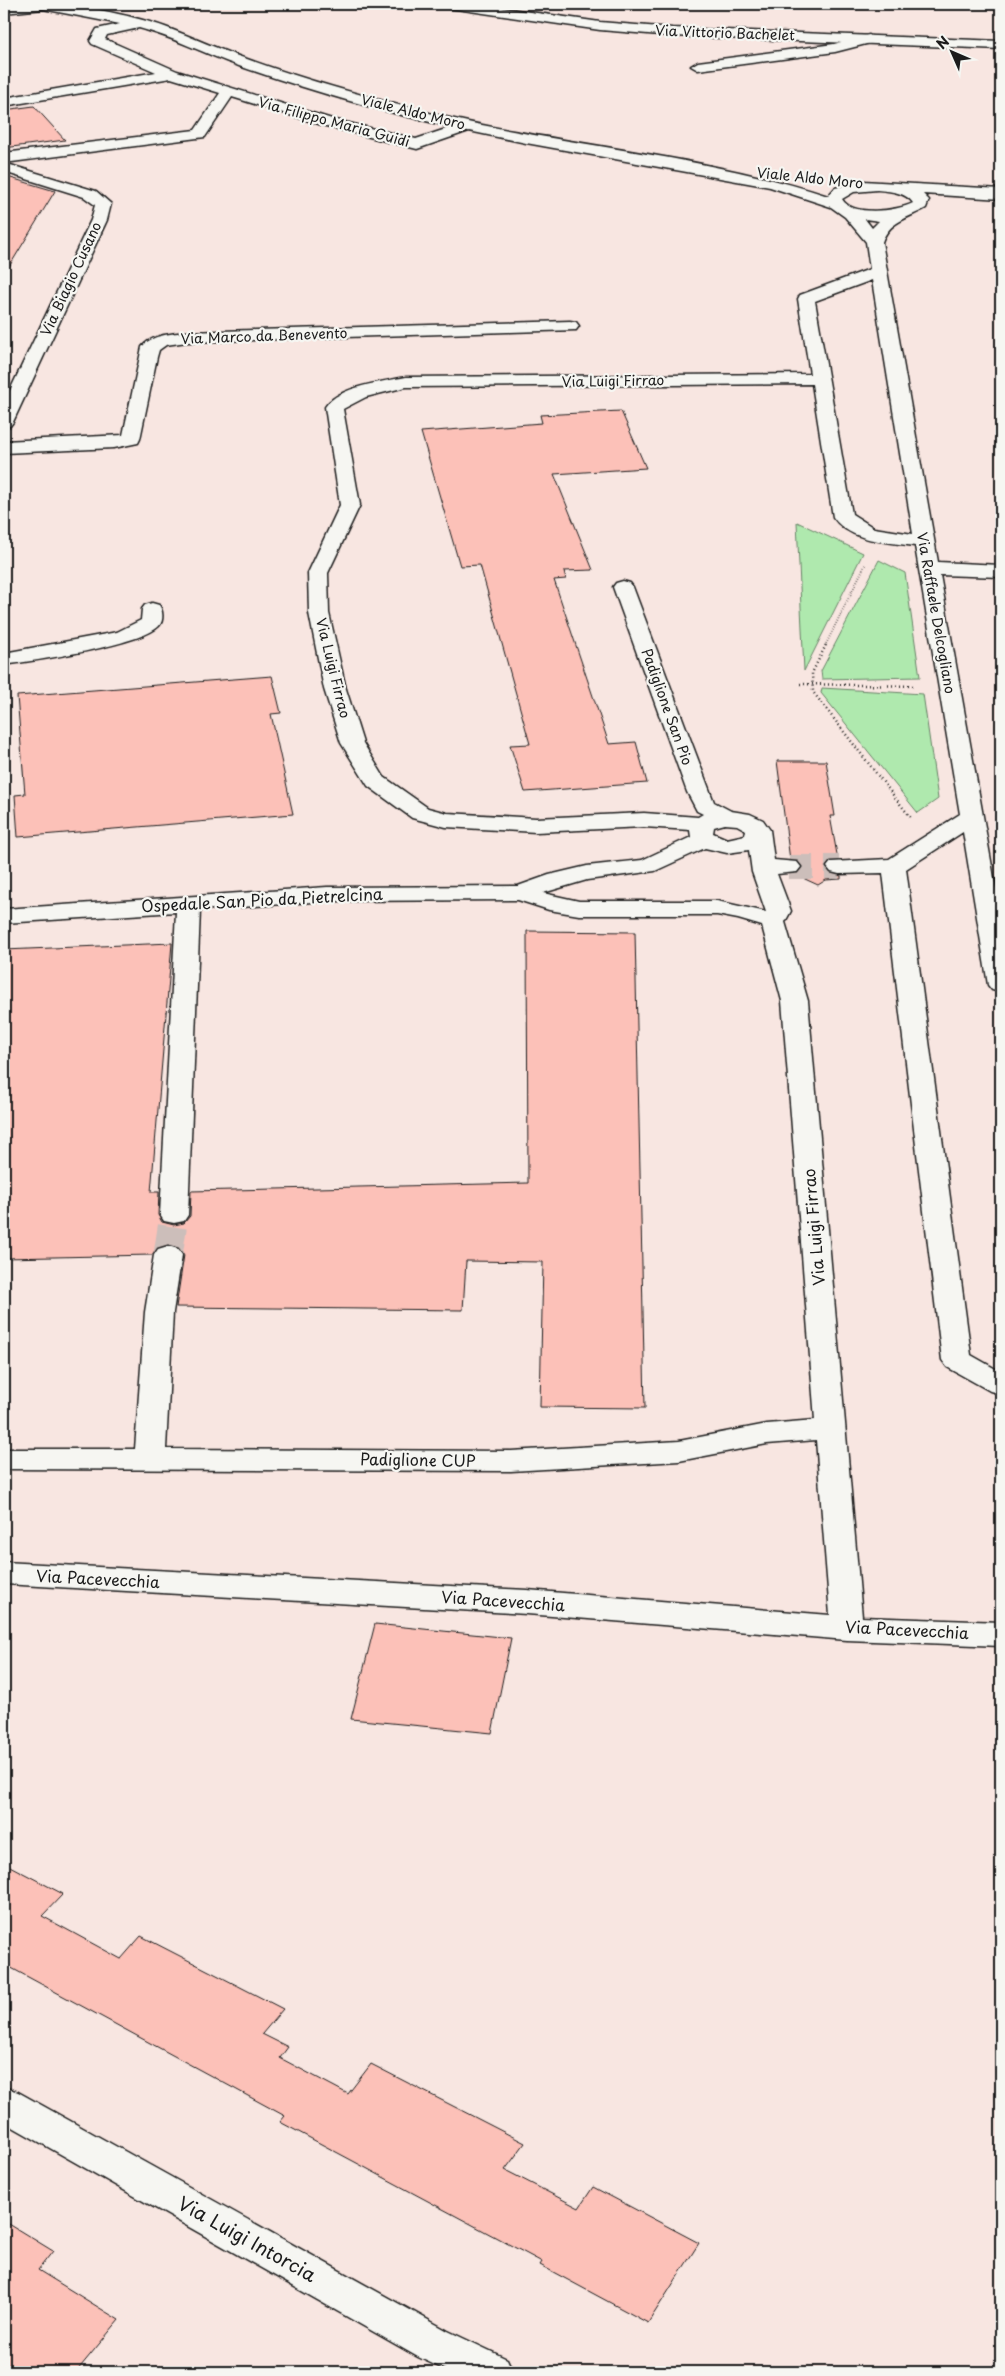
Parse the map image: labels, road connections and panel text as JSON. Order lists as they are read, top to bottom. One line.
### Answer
{"streets":{"street":["Via Vittorio Bachelet","Viale Aldo Moro","Via Filippo Maria Guidi","Via Biagio Cusano","Via Marco da Benevento","Via Luigi Firrao","Via Raffaele Delcogliano","Padiglione San Pio","Ospedale San Pio da Pietrelcina","Padiglione CUP","Via Pacevecchia","Via Luigi Intorcia"]},"crossings":[["Viale Aldo Moro","Via Filippo Maria Guidi"],["Viale Aldo Moro","Via Raffaele Delcogliano"],["Via Luigi Firrao","Ospedale San Pio da Pietrelcina"],["Via Luigi Firrao","Padiglione CUP"],["Via Luigi Firrao","Via Pacevecchia"]],"north":"top left"}
